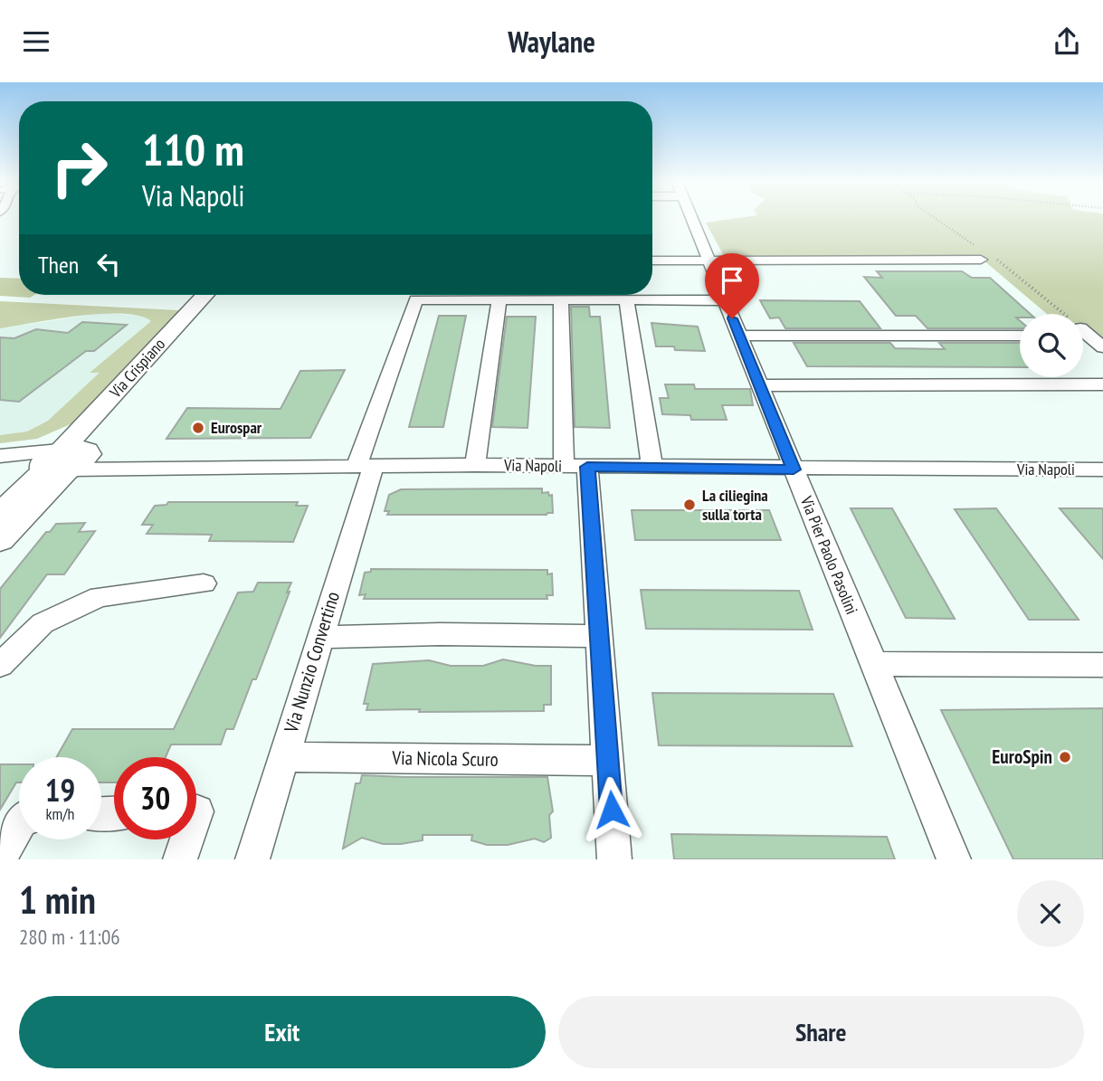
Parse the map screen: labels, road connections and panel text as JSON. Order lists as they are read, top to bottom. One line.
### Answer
{"streets":{"main road":["Via Crispiano"],"street":["Via Napoli","Via Pier Paolo Pasolini","Via Nunzio Convertino","Via Nicola Scuro"]},"crossings":[["Via Crispiano","Via Napoli"],["Via Napoli","Via Pier Paolo Pasolini"],["Via Napoli","Via Nunzio Convertino"],["Via Nunzio Convertino","Via Nicola Scuro"]],"places":["Eurospar","La ciliegina sulla torta","EuroSpin"],"page":{"header":"Waylane","turn":["110 m","Via Napoli"],"then":"Then","speed":"19 km/h","limit":"30","heading":["1 min","280 m · 11:06"],"buttons":["Exit","Share"]}}
